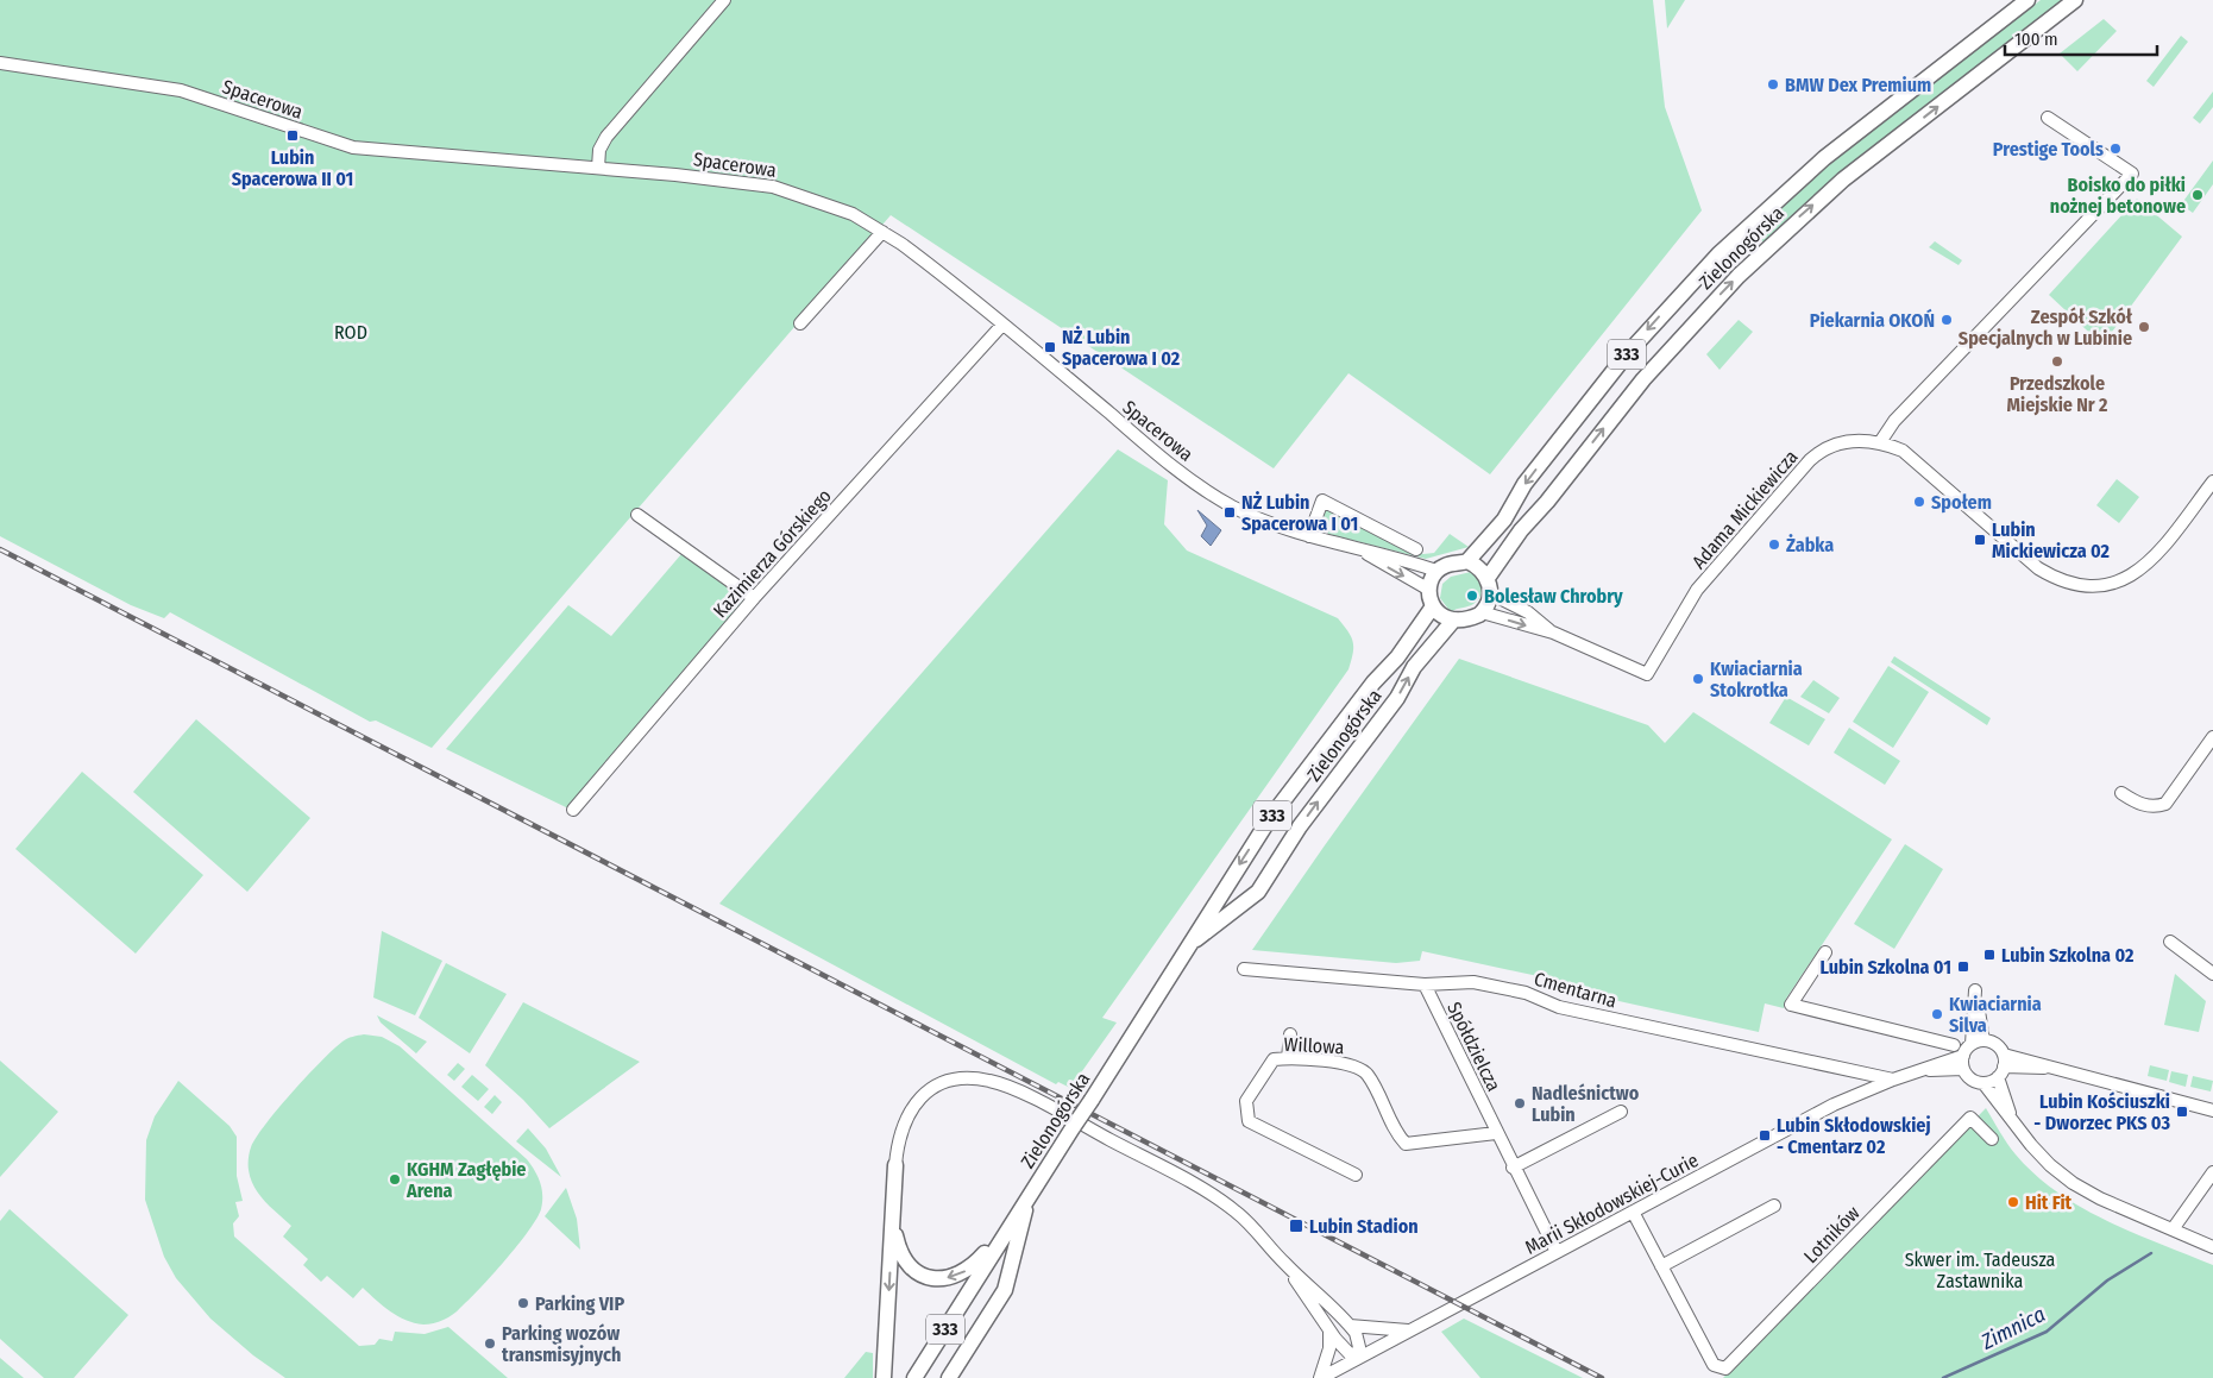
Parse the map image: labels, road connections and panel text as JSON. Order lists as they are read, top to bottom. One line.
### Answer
{"streets":{"main road":["Zielonogórska","333"],"street":["Spacerowa","Adama Mickiewicza","Kazimierza Górskiego","Cmentarna","Willowa","Spółdzielcza","Marii Skłodowskiej-Curie","Lotników"]},"crossings":[["Spacerowa","Zielonogórska"],["Spacerowa","Kazimierza Górskiego"],["Cmentarna","Spółdzielcza"],["Cmentarna","Marii Skłodowskiej-Curie"],["Willowa","Spółdzielcza"],["Spółdzielcza","Marii Skłodowskiej-Curie"]],"water":["Zimnica"],"parks":["ROD","Skwer im. Tadeusza Zastawnika"],"places":{"other":["BMW Dex Premium","Prestige Tools","Boisko do piłki nożnej betonowe","Piekarnia OKOŃ","Zespół Szkół Specjalnych w Lubinie","Przedszkole Miejskie Nr 2","Społem","Żabka","Bolesław Chrobry","Kwiaciarnia Stokrotka","Kwiaciarnia Silva","Nadleśnictwo Lubin","KGHM Zagłębie Arena","Hit Fit","Parking VIP","Parking wozów transmisyjnych"],"transit":["Lubin Spacerowa II 01","NŻ Lubin Spacerowa I 02","NŻ Lubin Spacerowa I 01","Lubin Mickiewicza 02","Lubin Szkolna 02","Lubin Szkolna 01","Lubin Kościuszki - Dworzec PKS 03","Lubin Skłodowskiej - Cmentarz 02","Lubin Stadion"]},"scale_bar":"100 m"}
